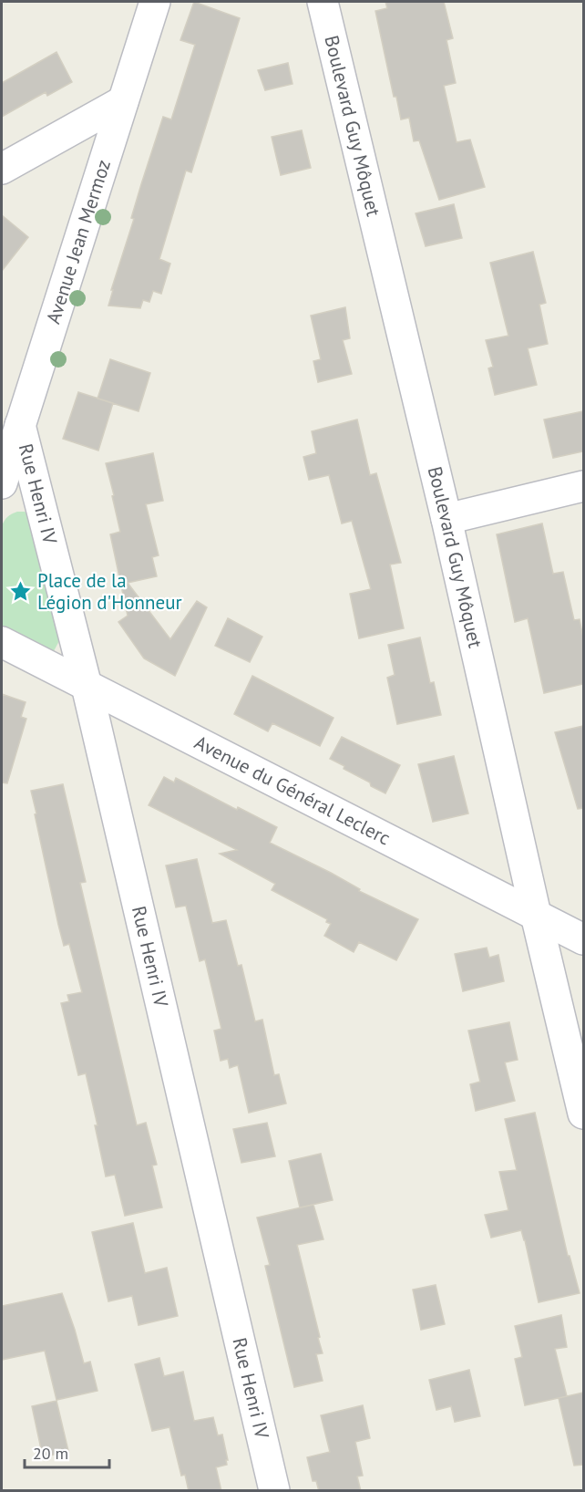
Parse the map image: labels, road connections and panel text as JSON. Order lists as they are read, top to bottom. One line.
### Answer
{"streets":{"street":["Boulevard Guy Môquet","Avenue Jean Mermoz","Rue Henri IV","Avenue du Général Leclerc"]},"crossings":[["Boulevard Guy Môquet","Avenue du Général Leclerc"],["Avenue Jean Mermoz","Rue Henri IV"],["Rue Henri IV","Avenue du Général Leclerc"]],"places":{"place":["Place de la Légion d'Honneur"]},"scale_bar":"20 m"}
